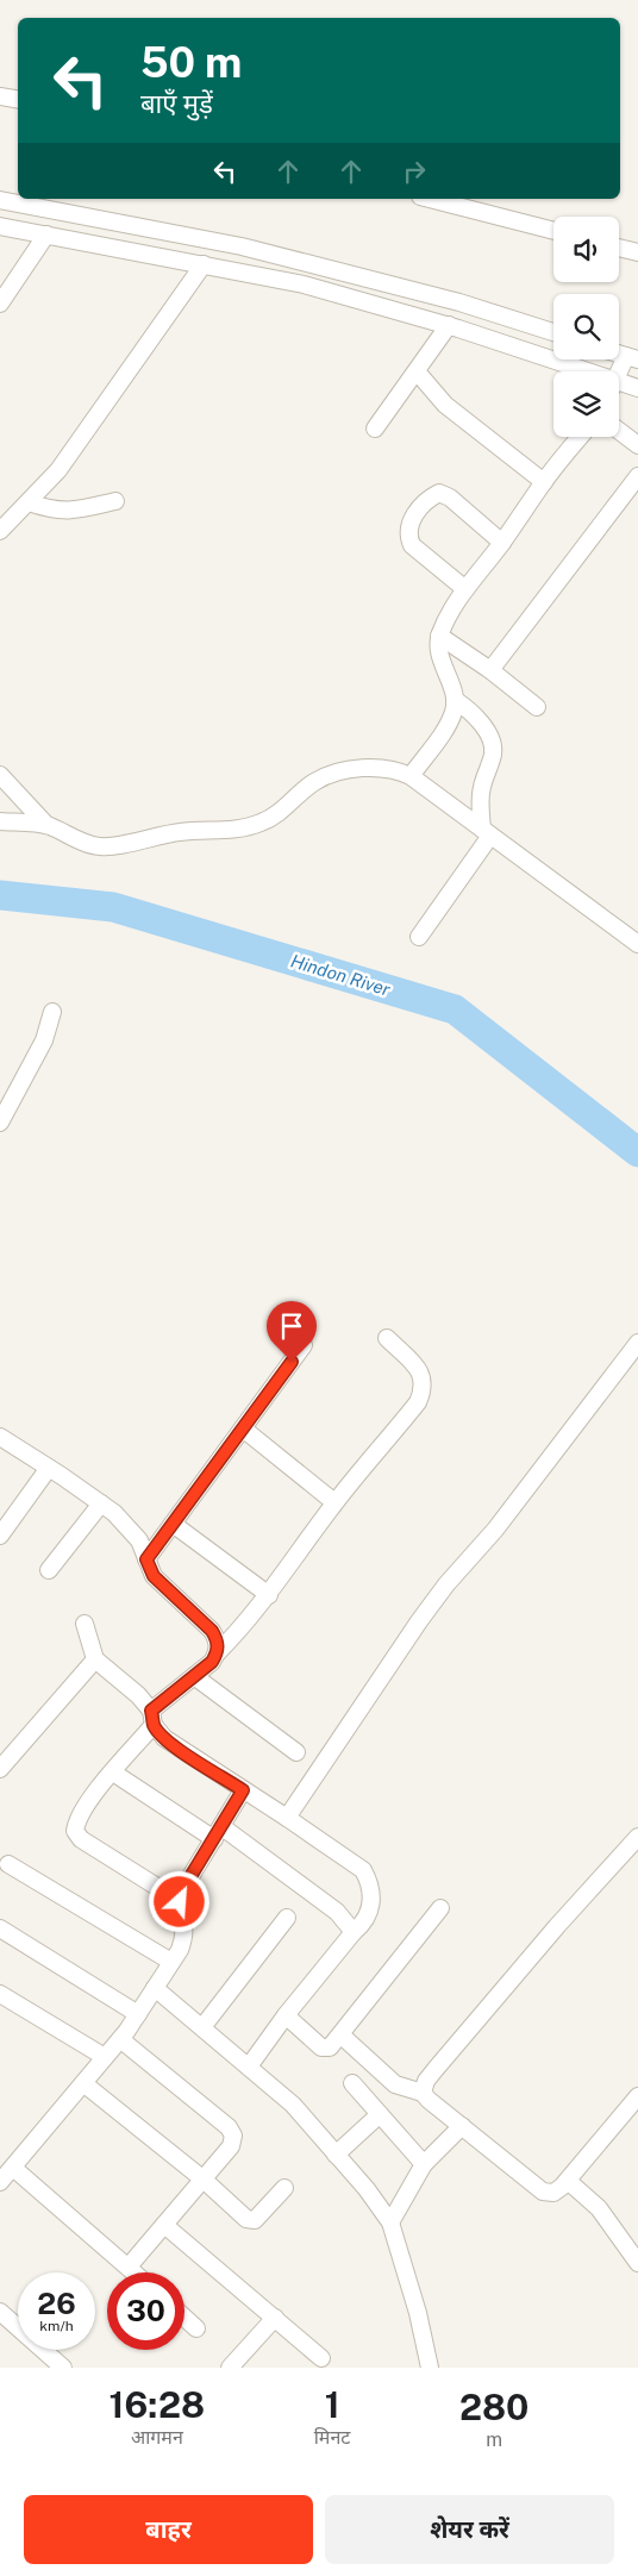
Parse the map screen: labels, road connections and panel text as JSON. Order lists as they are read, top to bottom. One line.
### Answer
{"water":["Hindon River"],"page":{"turn":["50 m","बाएँ मुड़ें"],"speed":"26 km/h","limit":"30","eta":["16:28","आगमन","1","मिनट","280","m"],"buttons":["बाहर","शेयर करें"]}}
